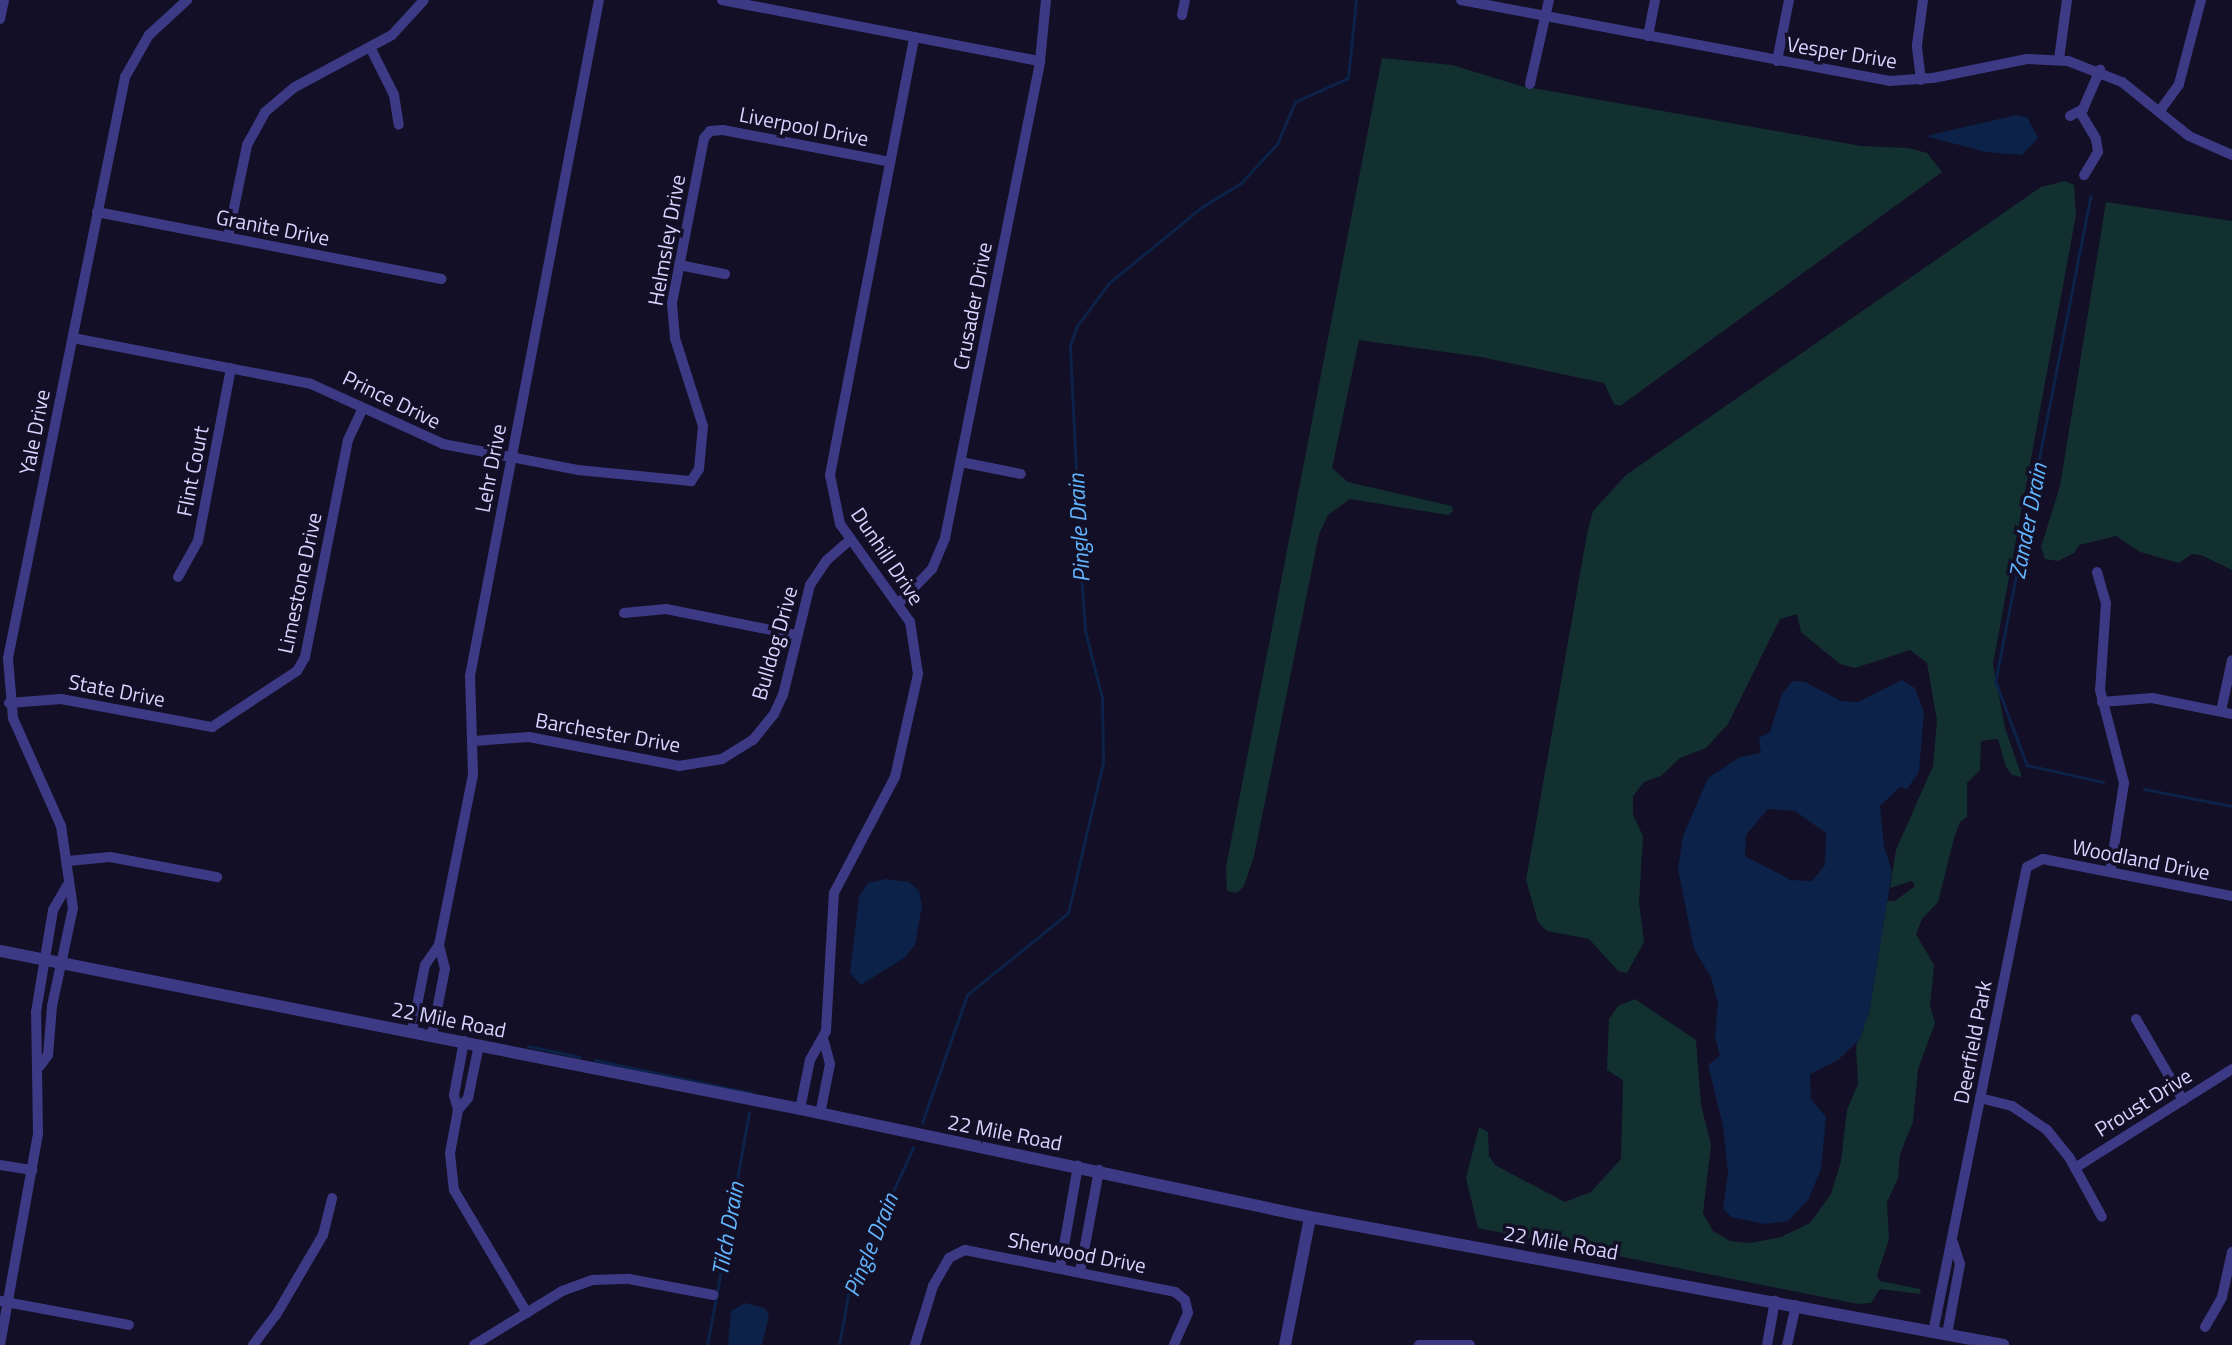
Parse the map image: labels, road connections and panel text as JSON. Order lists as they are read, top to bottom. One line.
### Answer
{"streets":{"street":["Vesper Drive","Liverpool Drive","Granite Drive","Helmsley Drive","Crusader Drive","Prince Drive","Yale Drive","Lehr Drive","Flint Court","Dunhill Drive","Limestone Drive","Bulldog Drive","State Drive","Barchester Drive","Woodland Drive","22 Mile Road","Deerfield Park","Proust Drive","Sherwood Drive"]},"crossings":[["Liverpool Drive","Helmsley Drive"],["Liverpool Drive","Dunhill Drive"],["Granite Drive","Yale Drive"],["Helmsley Drive","Prince Drive"],["Crusader Drive","Dunhill Drive"],["Prince Drive","Yale Drive"],["Prince Drive","Lehr Drive"],["Prince Drive","Flint Court"],["Prince Drive","Limestone Drive"],["Yale Drive","State Drive"],["Yale Drive","22 Mile Road"],["Lehr Drive","Barchester Drive"],["Lehr Drive","22 Mile Road"],["Dunhill Drive","Bulldog Drive"],["Dunhill Drive","22 Mile Road"],["Limestone Drive","State Drive"],["Bulldog Drive","Barchester Drive"],["Woodland Drive","Deerfield Park"],["22 Mile Road","Deerfield Park"]],"water":["Zander Drain","Pingle Drain","Tilch Drain"]}
